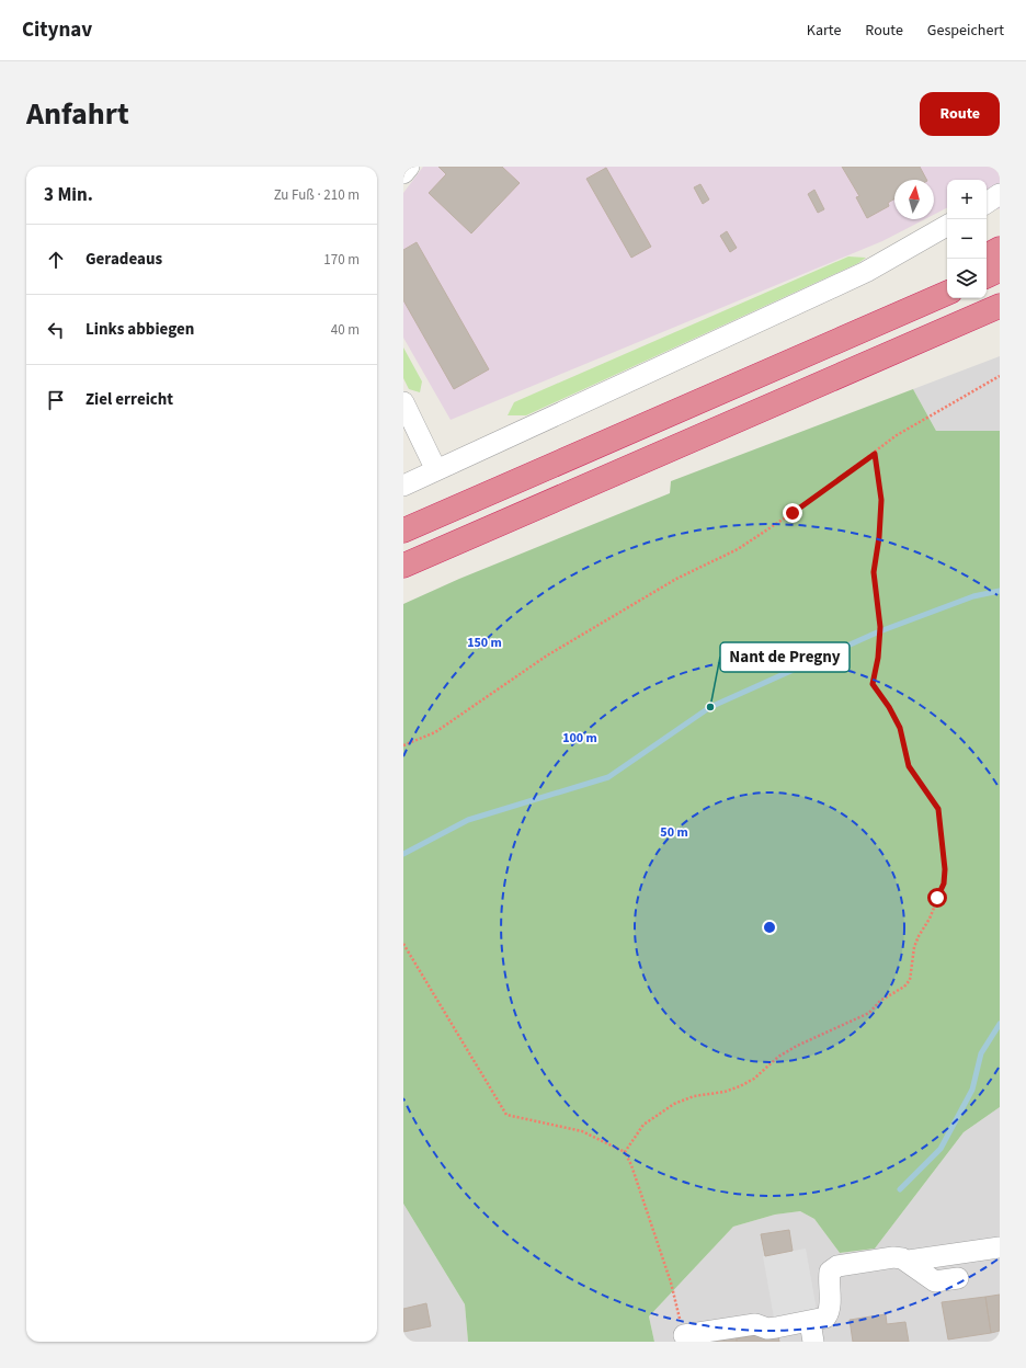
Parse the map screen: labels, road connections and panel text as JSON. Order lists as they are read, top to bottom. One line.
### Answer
{"places":["Nant de Pregny"],"north":"top","page":{"header":"Citynav","nav":["Karte","Route","Gespeichert"],"title":"Anfahrt","buttons":"Route","heading":["3 Min.","Zu Fuß · 210 m"],"map_buttons":["+","−"],"list":[["Geradeaus","170 m"],["Links abbiegen","40 m"],"Ziel erreicht"]},"rings":["150 m","100 m","50 m"]}
